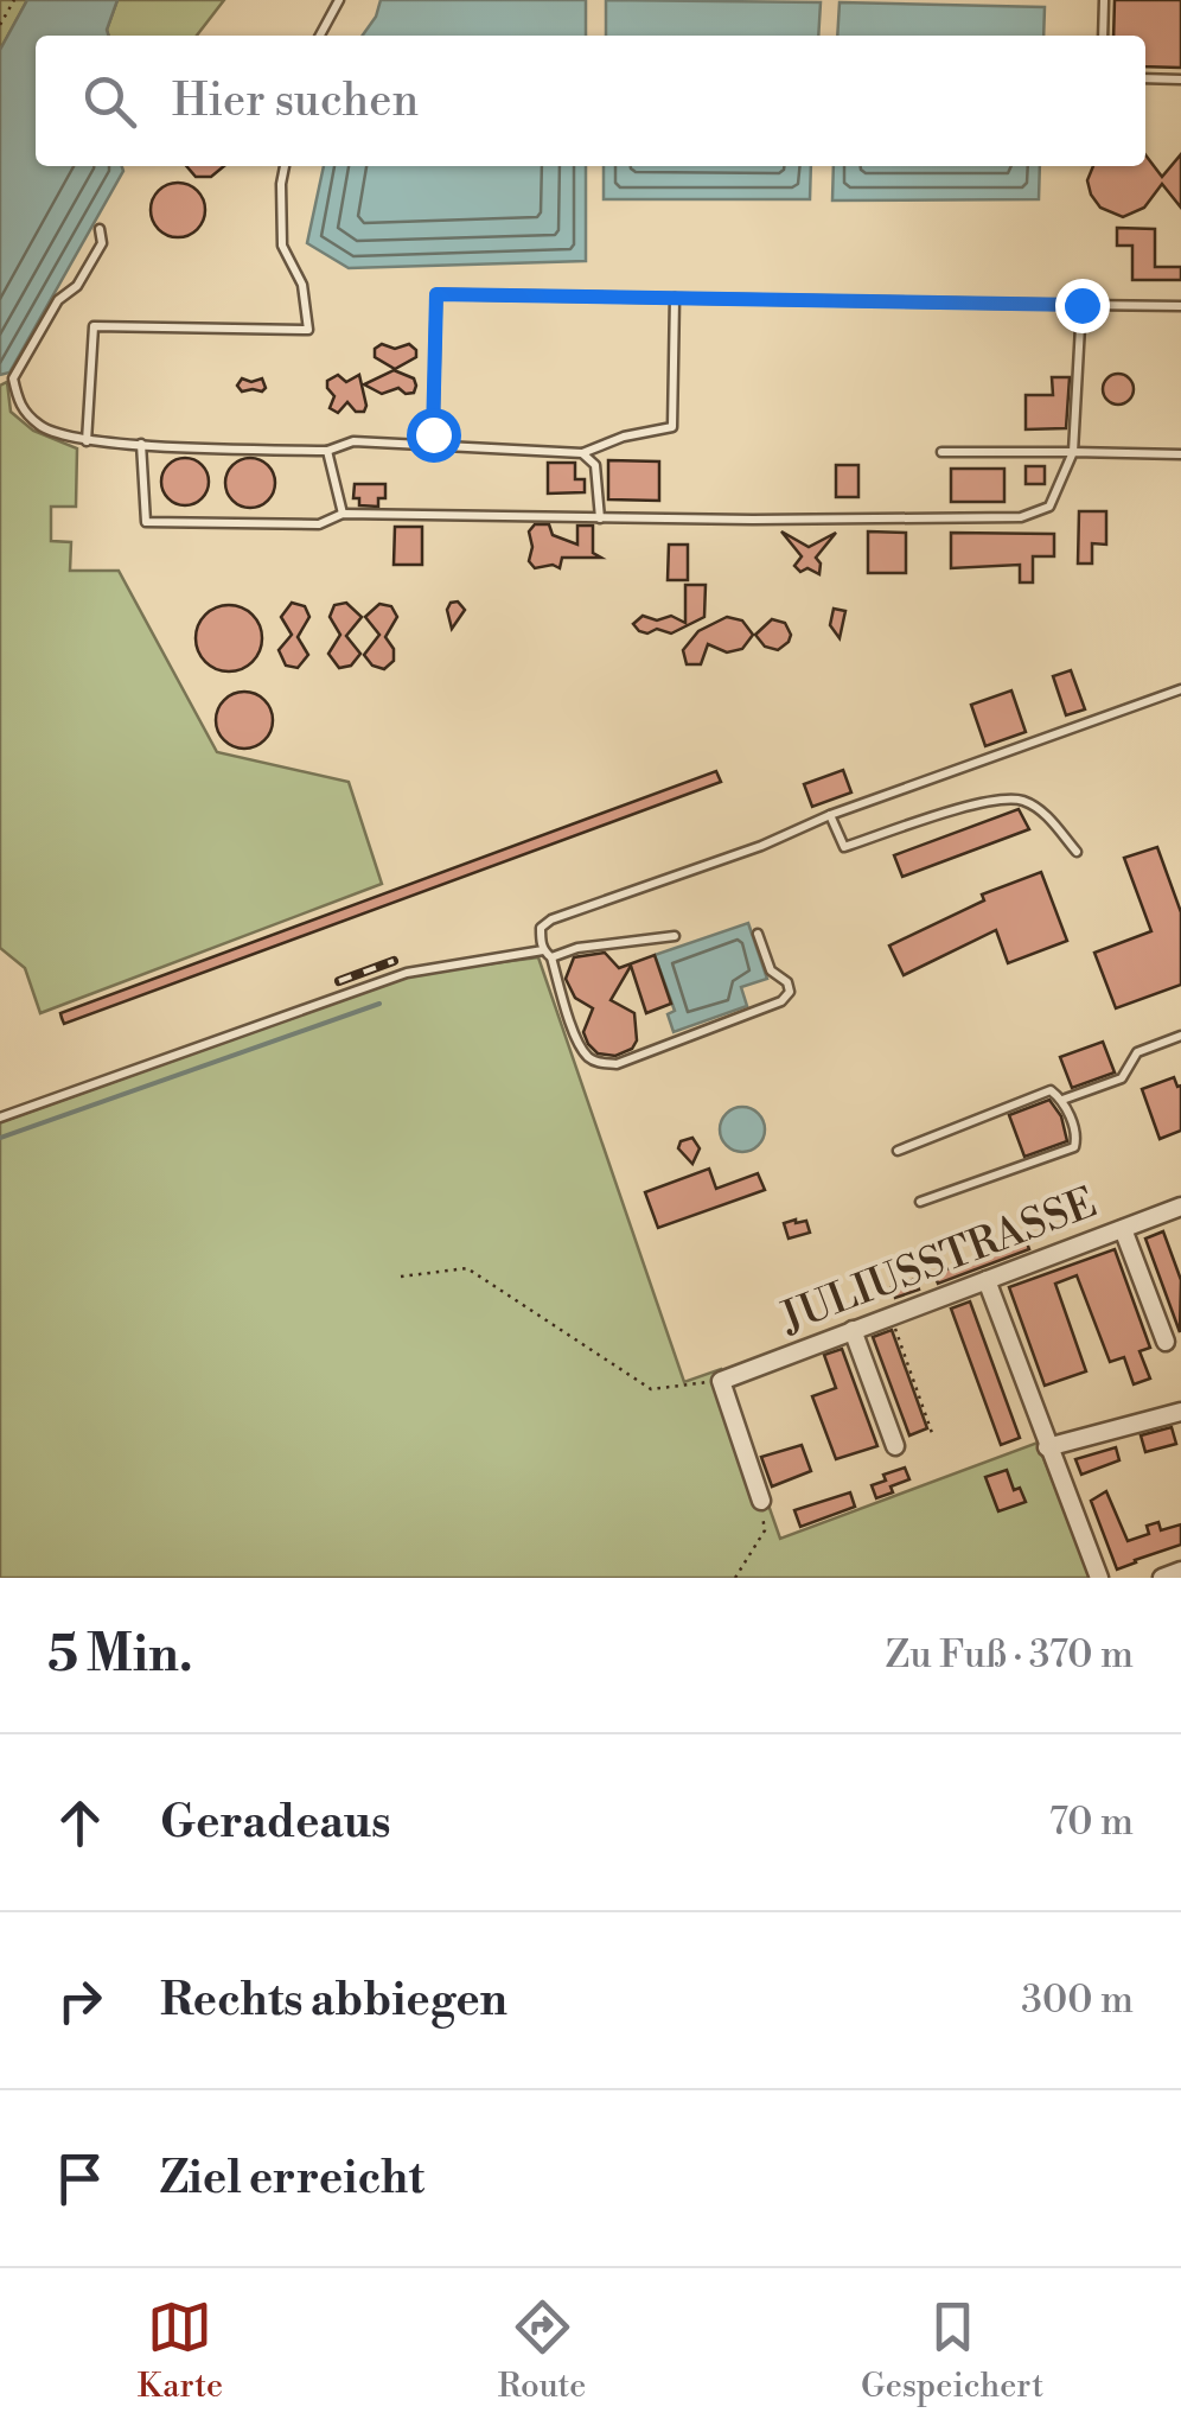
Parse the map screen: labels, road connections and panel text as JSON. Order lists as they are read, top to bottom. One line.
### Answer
{"streets":{"street":["JULIUSSTRASSE"]},"page":{"search":"Hier suchen","heading":["5 Min.","Zu Fuß · 370 m"],"list":[["Geradeaus","70 m"],["Rechts abbiegen","300 m"],"Ziel erreicht"],"nav":["Karte","Route","Gespeichert"]}}
